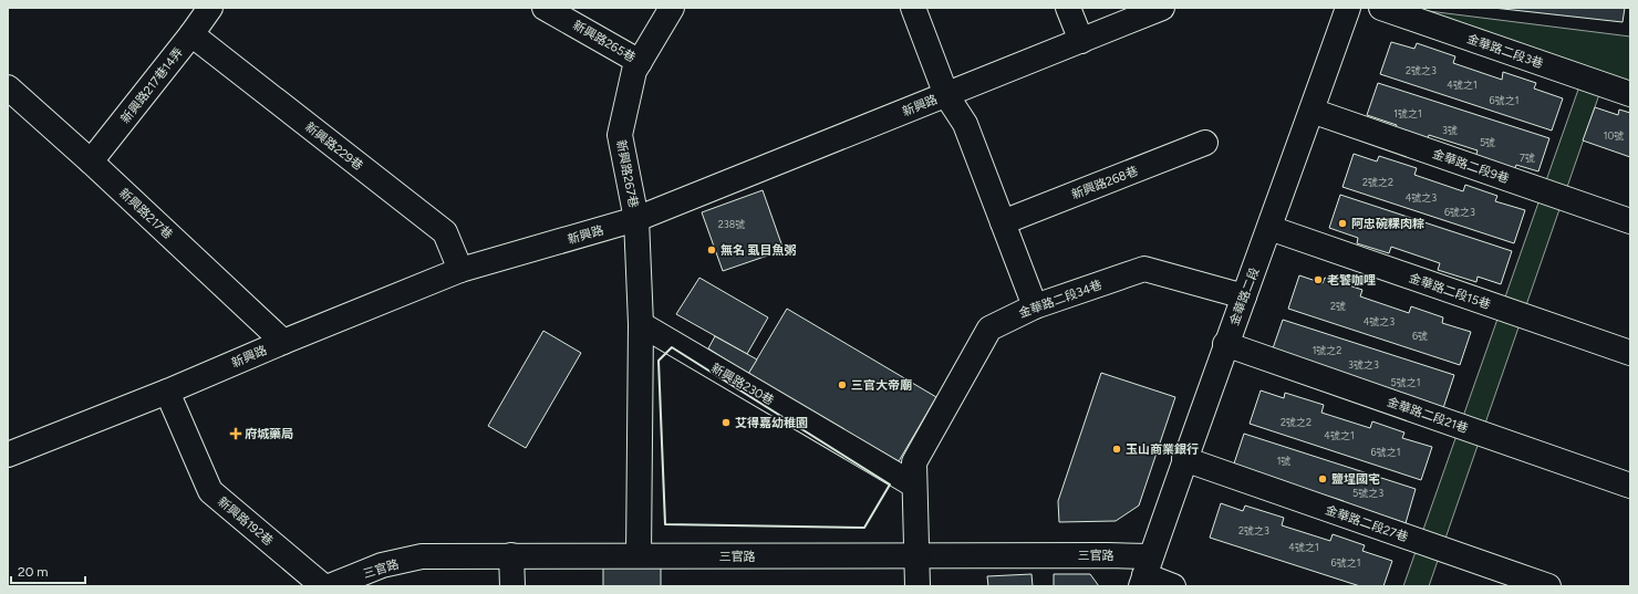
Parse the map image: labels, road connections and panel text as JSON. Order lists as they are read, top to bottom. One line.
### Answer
{"streets":{"street":["新興路265巷","金華路二段3巷","新興路217巷14弄","新興路","新興路229巷","金華路二段9巷","新興路267巷","新興路268巷","新興路217巷","金華路二段15巷","金華路二段","金華路二段34巷","新興路230巷","金華路二段21巷","新興路192巷","金華路二段27巷","三官路"]},"crossings":[["新興路265巷","新興路267巷"],["新興路217巷14弄","新興路229巷"],["新興路217巷14弄","新興路217巷"],["新興路","新興路229巷"],["新興路","新興路267巷"],["新興路","新興路217巷"],["新興路","新興路192巷"],["金華路二段9巷","金華路二段"],["金華路二段15巷","金華路二段"],["金華路二段","金華路二段34巷"],["金華路二段","金華路二段21巷"],["金華路二段","金華路二段27巷"],["金華路二段","三官路"],["金華路二段34巷","新興路230巷"],["金華路二段34巷","三官路"]],"places":{"other":["阿忠碗粿肉粽","無名 虱目魚粥","老饕咖哩","三官大帝廟","艾得嘉幼稚園","玉山商業銀行","鹽埕國宅"],"health":["府城藥局"]},"house_numbers":["2號之3","4號之1","6號之1","1號之1","3號","10號","5號","7號","2號之2","4號之3","6號之3","238號","2號","4號之3","6號","1號之2","3號之3","5號之1","2號之2","4號之1","6號之1","1號","5號之3","2號之3","4號之1","6號之1"],"scale_bar":"20 m"}
